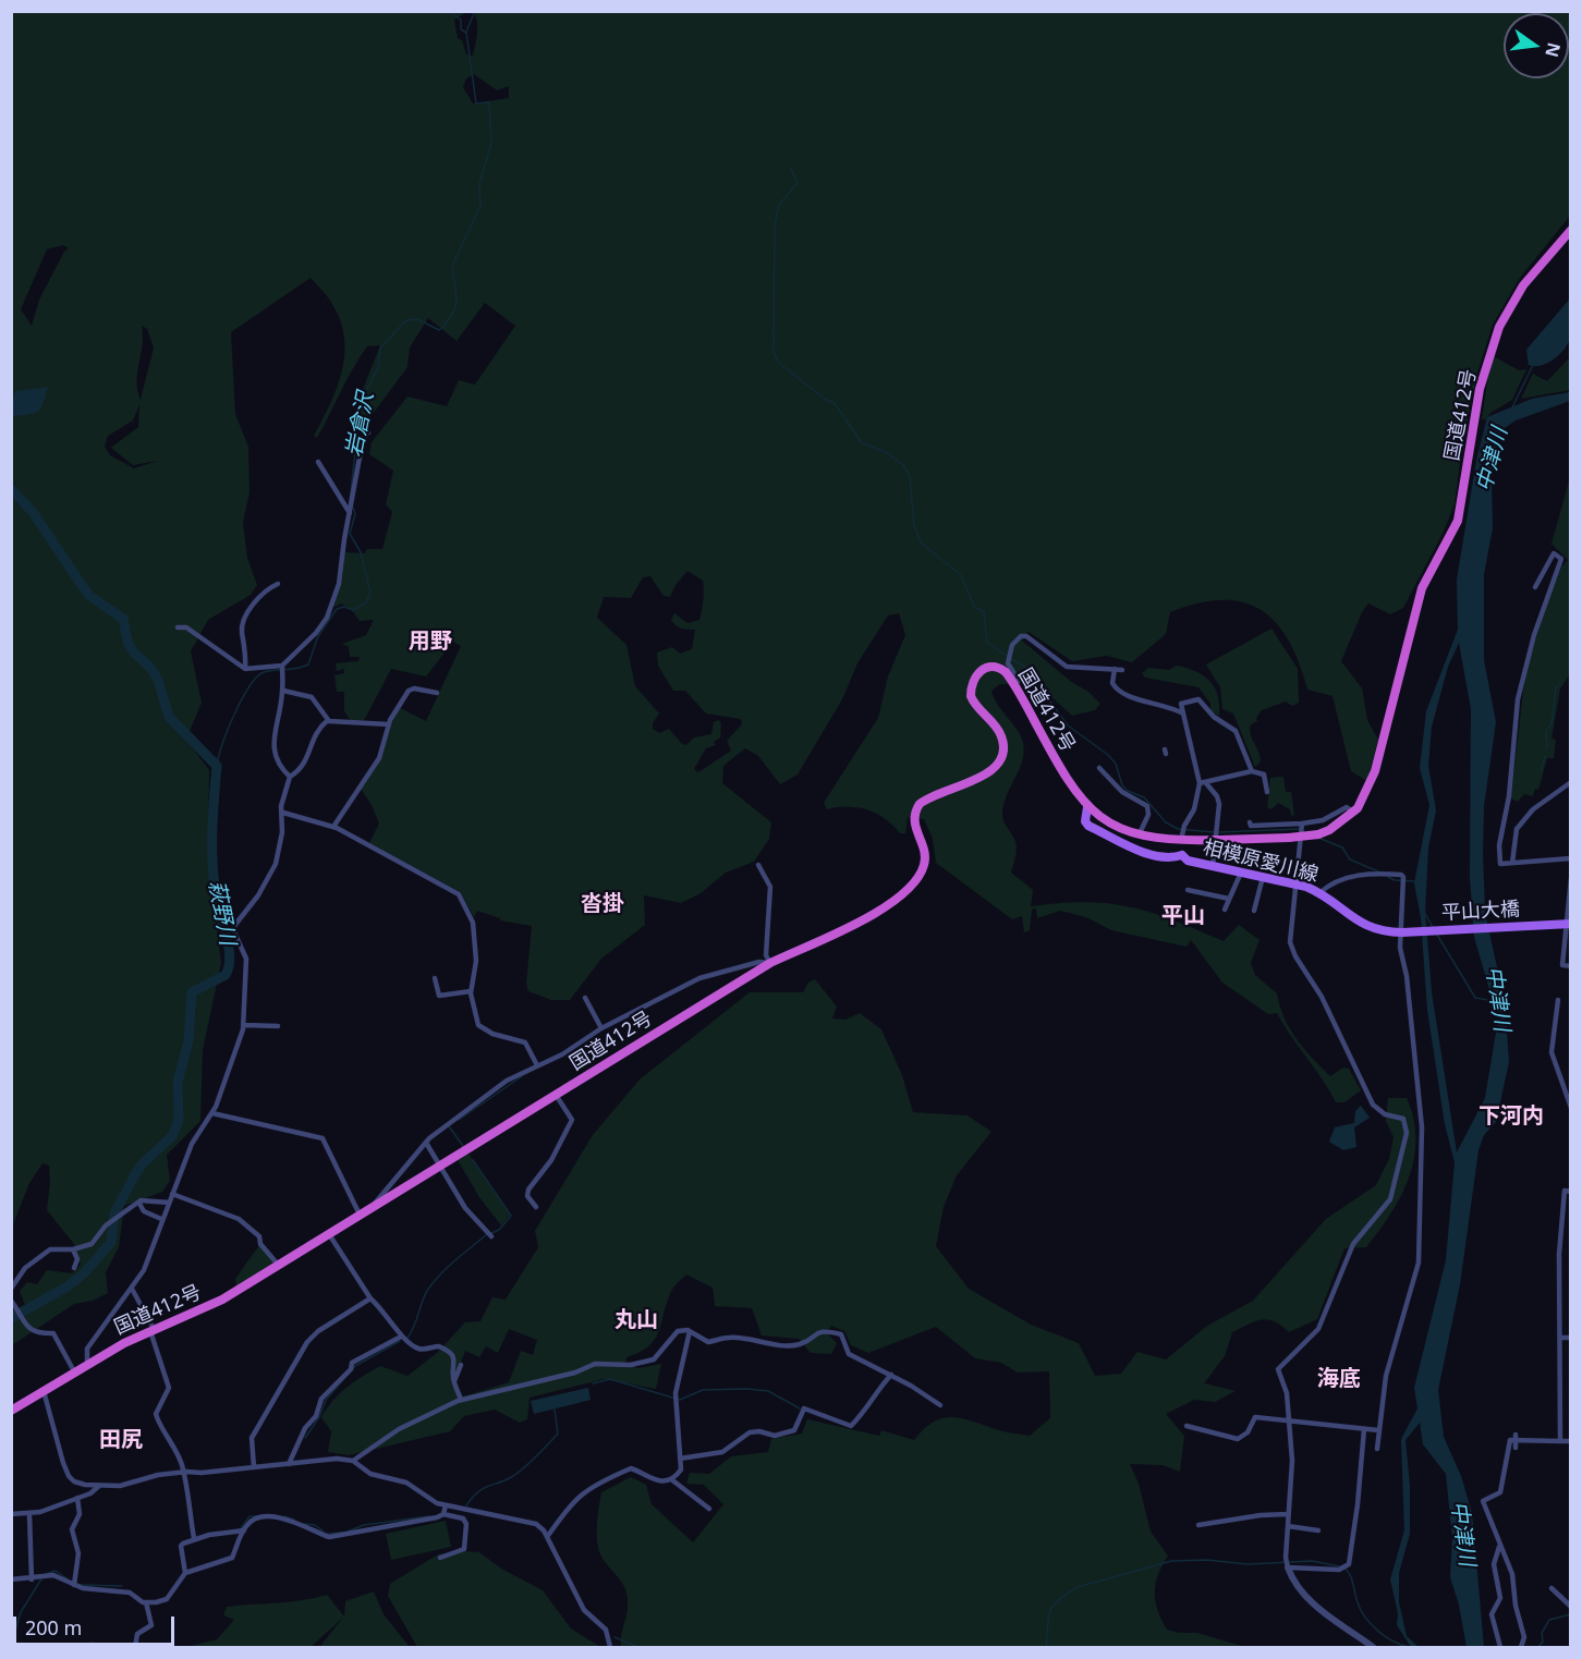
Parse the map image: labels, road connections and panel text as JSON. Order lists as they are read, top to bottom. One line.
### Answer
{"streets":{"highway":["国道412号"],"main road":["相模原愛川線","平山大橋"]},"crossings":[["国道412号","相模原愛川線"],["相模原愛川線","平山大橋"]],"districts":["用野","沓掛","平山","下河内","丸山","海底","田尻"],"water":["岩倉沢","中津川","萩野川"],"scale_bar":"200 m","north":"right"}
